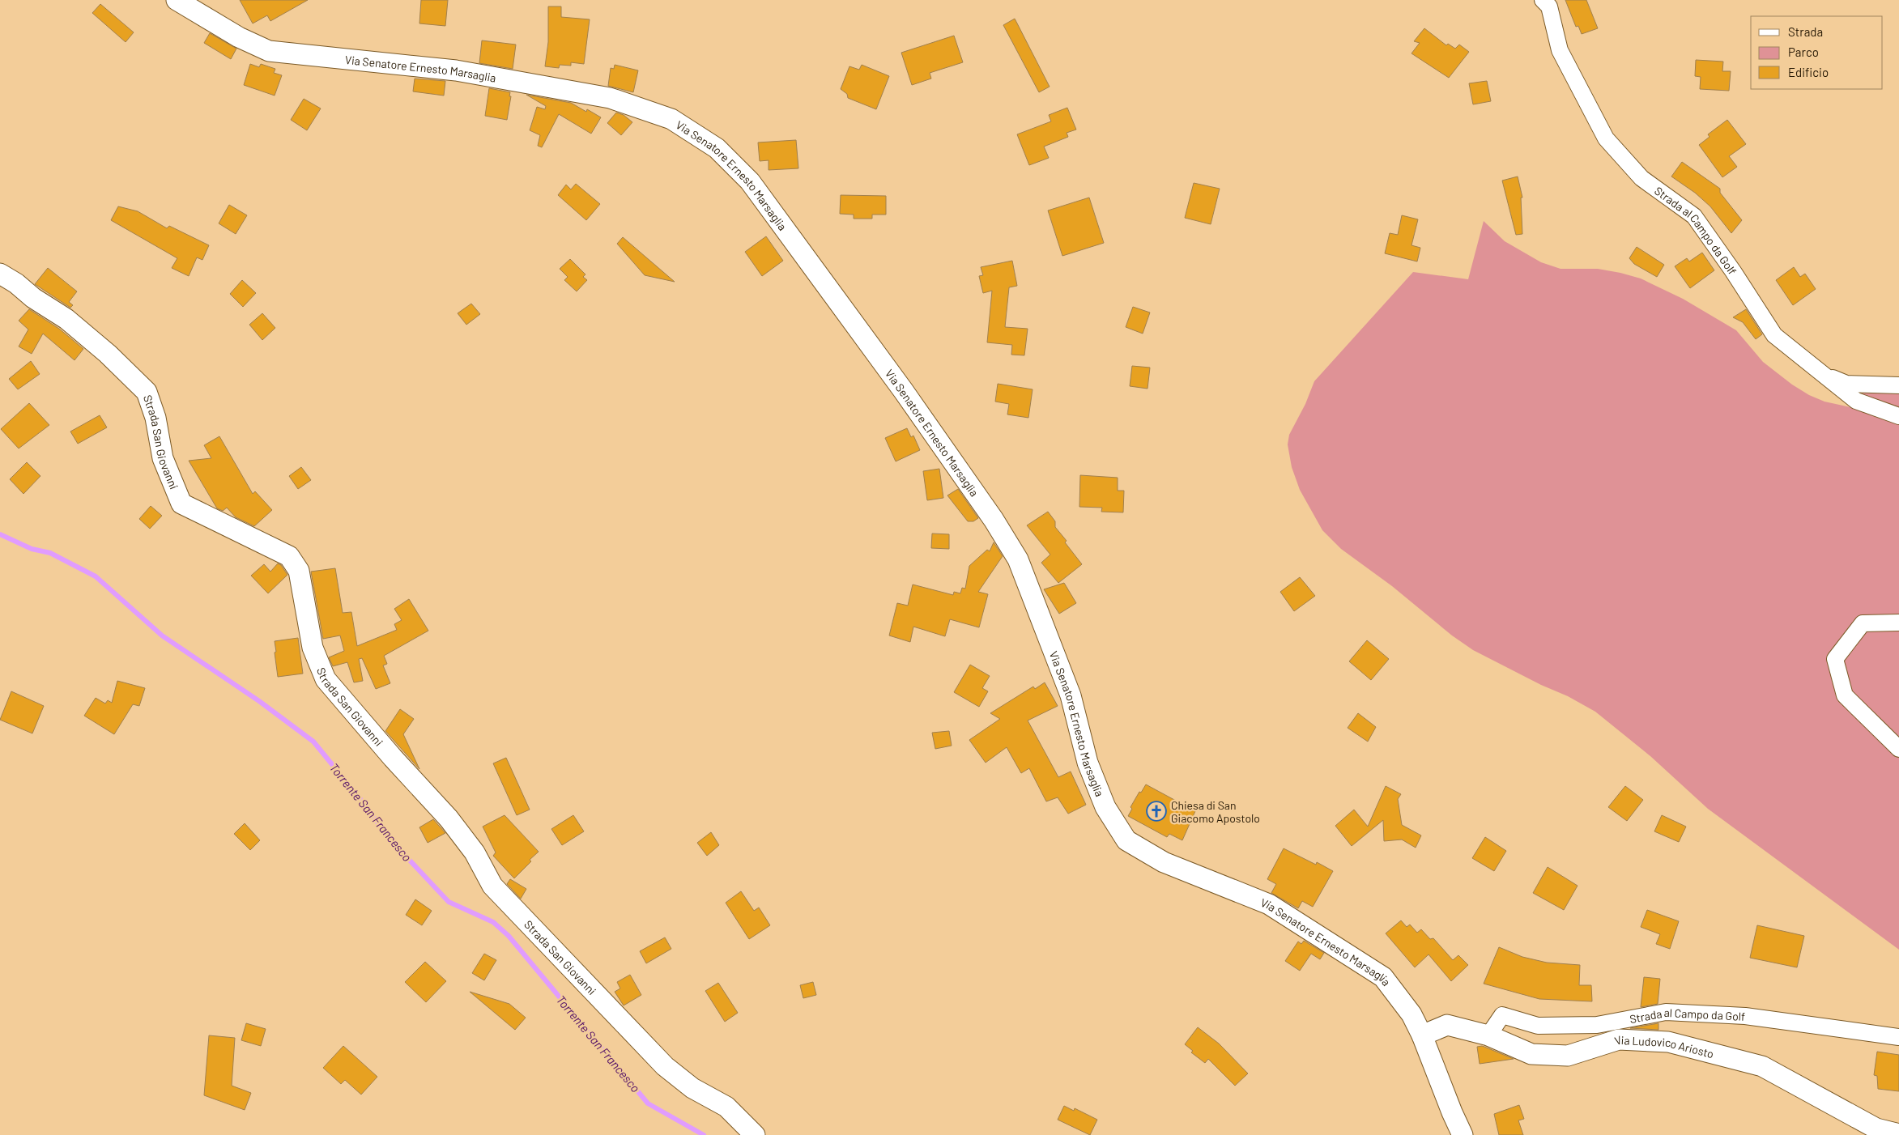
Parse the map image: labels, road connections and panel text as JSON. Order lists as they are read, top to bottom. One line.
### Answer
{"streets":{"street":["Via Senatore Ernesto Marsaglia","Strada al Campo da Golf","Strada San Giovanni","Via Ludovico Ariosto"]},"crossings":[["Via Senatore Ernesto Marsaglia","Via Ludovico Ariosto"],["Strada al Campo da Golf","Via Ludovico Ariosto"]],"water":["Torrente San Francesco"],"places":{"church":["Chiesa di San Giacomo Apostolo"]},"legend":["Strada","Parco","Edificio"]}
